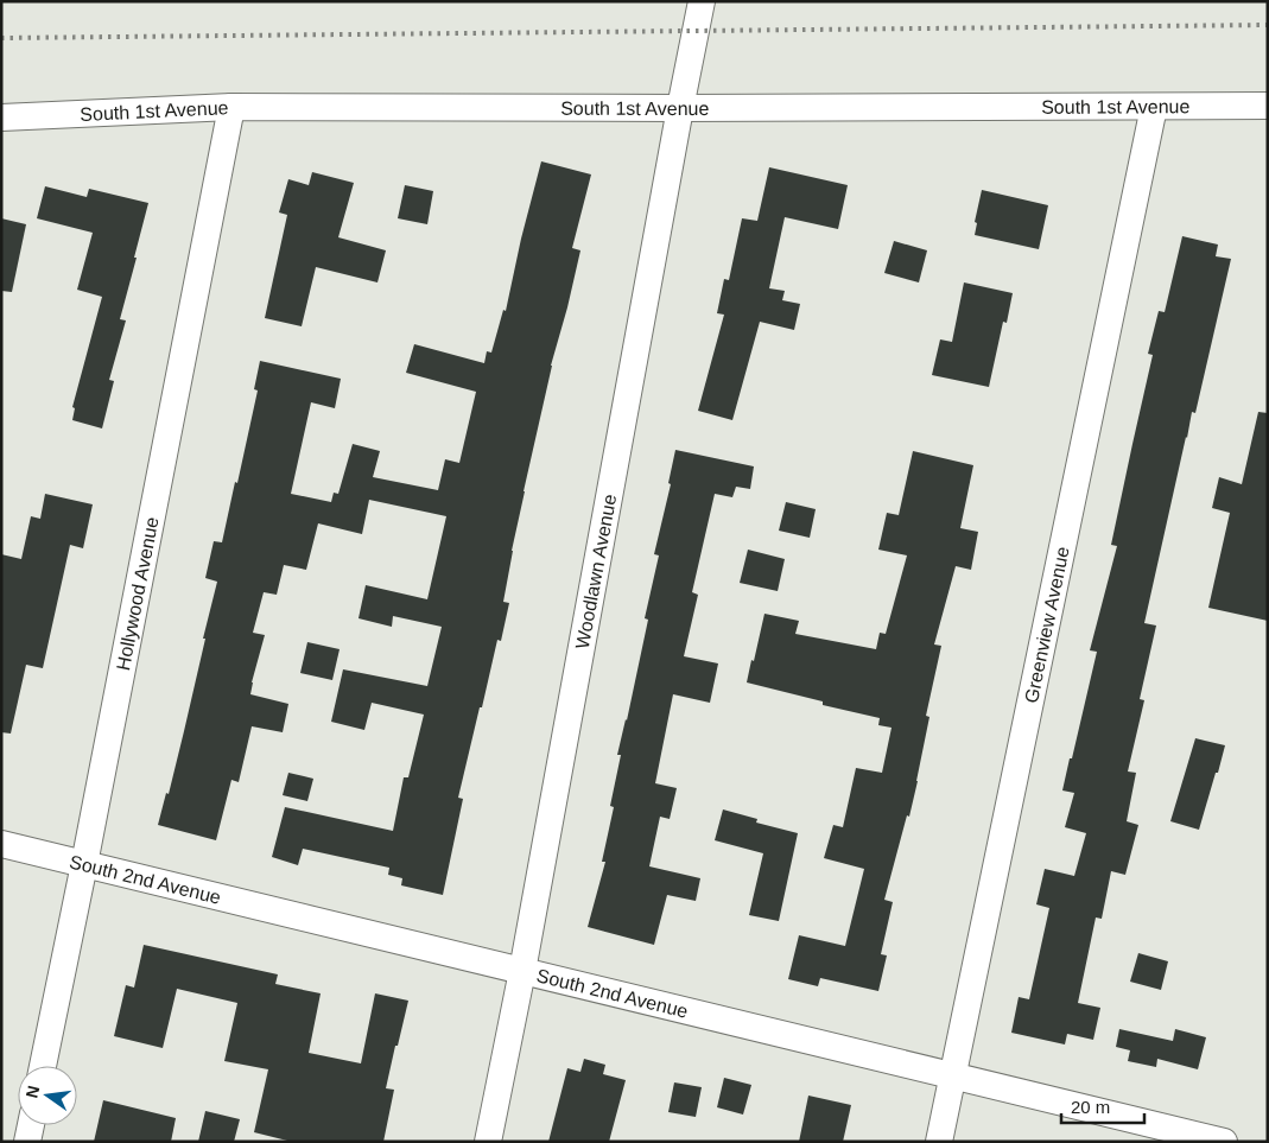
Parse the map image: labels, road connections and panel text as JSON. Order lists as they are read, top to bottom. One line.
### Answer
{"streets":{"street":["South 1st Avenue","Woodlawn Avenue","Hollywood Avenue","Greenview Avenue","South 2nd Avenue"]},"crossings":[["South 1st Avenue","Woodlawn Avenue"],["South 1st Avenue","Hollywood Avenue"],["South 1st Avenue","Greenview Avenue"],["Woodlawn Avenue","South 2nd Avenue"],["Hollywood Avenue","South 2nd Avenue"],["Greenview Avenue","South 2nd Avenue"]],"scale_bar":"20 m","north":"left"}
